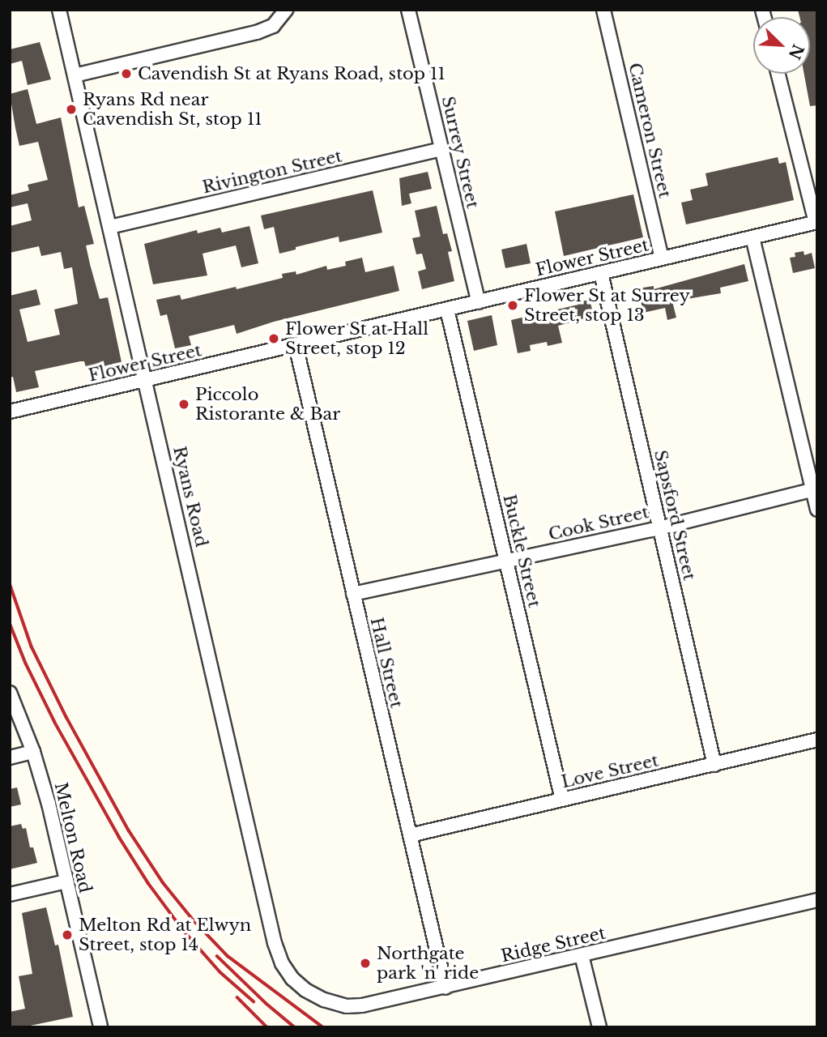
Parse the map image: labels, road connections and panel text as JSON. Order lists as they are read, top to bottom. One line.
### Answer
{"streets":{"street":["Cameron Street","Surrey Street","Rivington Street","Flower Street","Ryans Road","Sapsford Street","Cook Street","Buckle Street","Hall Street","Love Street","Melton Road","Ridge Street"]},"crossings":[["Cameron Street","Flower Street"],["Surrey Street","Rivington Street"],["Surrey Street","Flower Street"],["Rivington Street","Ryans Road"],["Flower Street","Ryans Road"],["Flower Street","Sapsford Street"],["Flower Street","Buckle Street"],["Flower Street","Hall Street"],["Ryans Road","Ridge Street"],["Sapsford Street","Cook Street"],["Sapsford Street","Love Street"],["Cook Street","Buckle Street"],["Cook Street","Hall Street"],["Buckle Street","Love Street"],["Hall Street","Love Street"],["Hall Street","Ridge Street"]],"places":["Cavendish St at Ryans Road, stop 11","Ryans Rd near Cavendish St, stop 11","Flower St at Surrey Street, stop 13","Flower St at Hall Street, stop 12","Piccolo Ristorante & Bar","Melton Rd at Elwyn Street, stop 14","Northgate park 'n' ride"],"north":"bottom right"}
